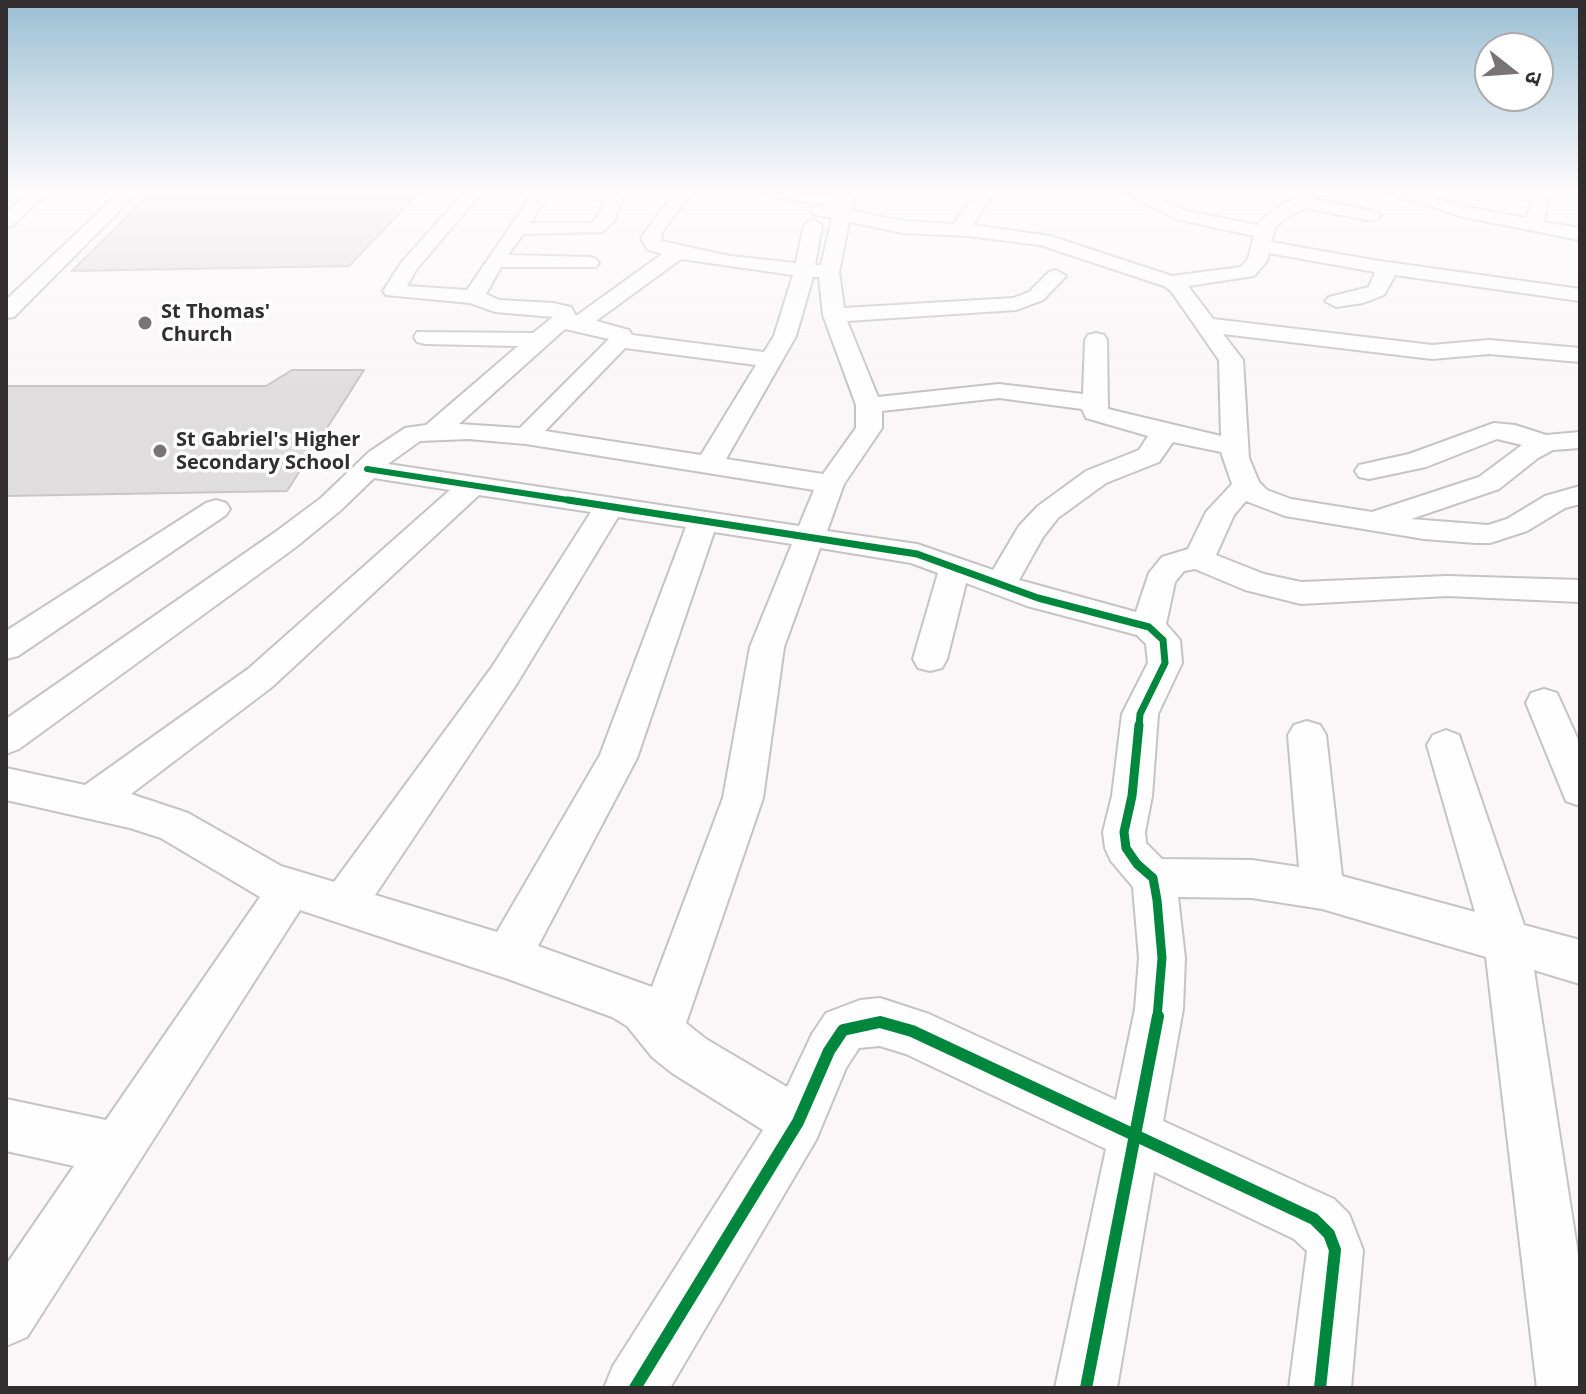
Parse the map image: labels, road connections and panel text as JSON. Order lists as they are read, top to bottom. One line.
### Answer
{"places":["St Thomas' Church","St Gabriel's Higher Secondary School"],"north":"right"}
